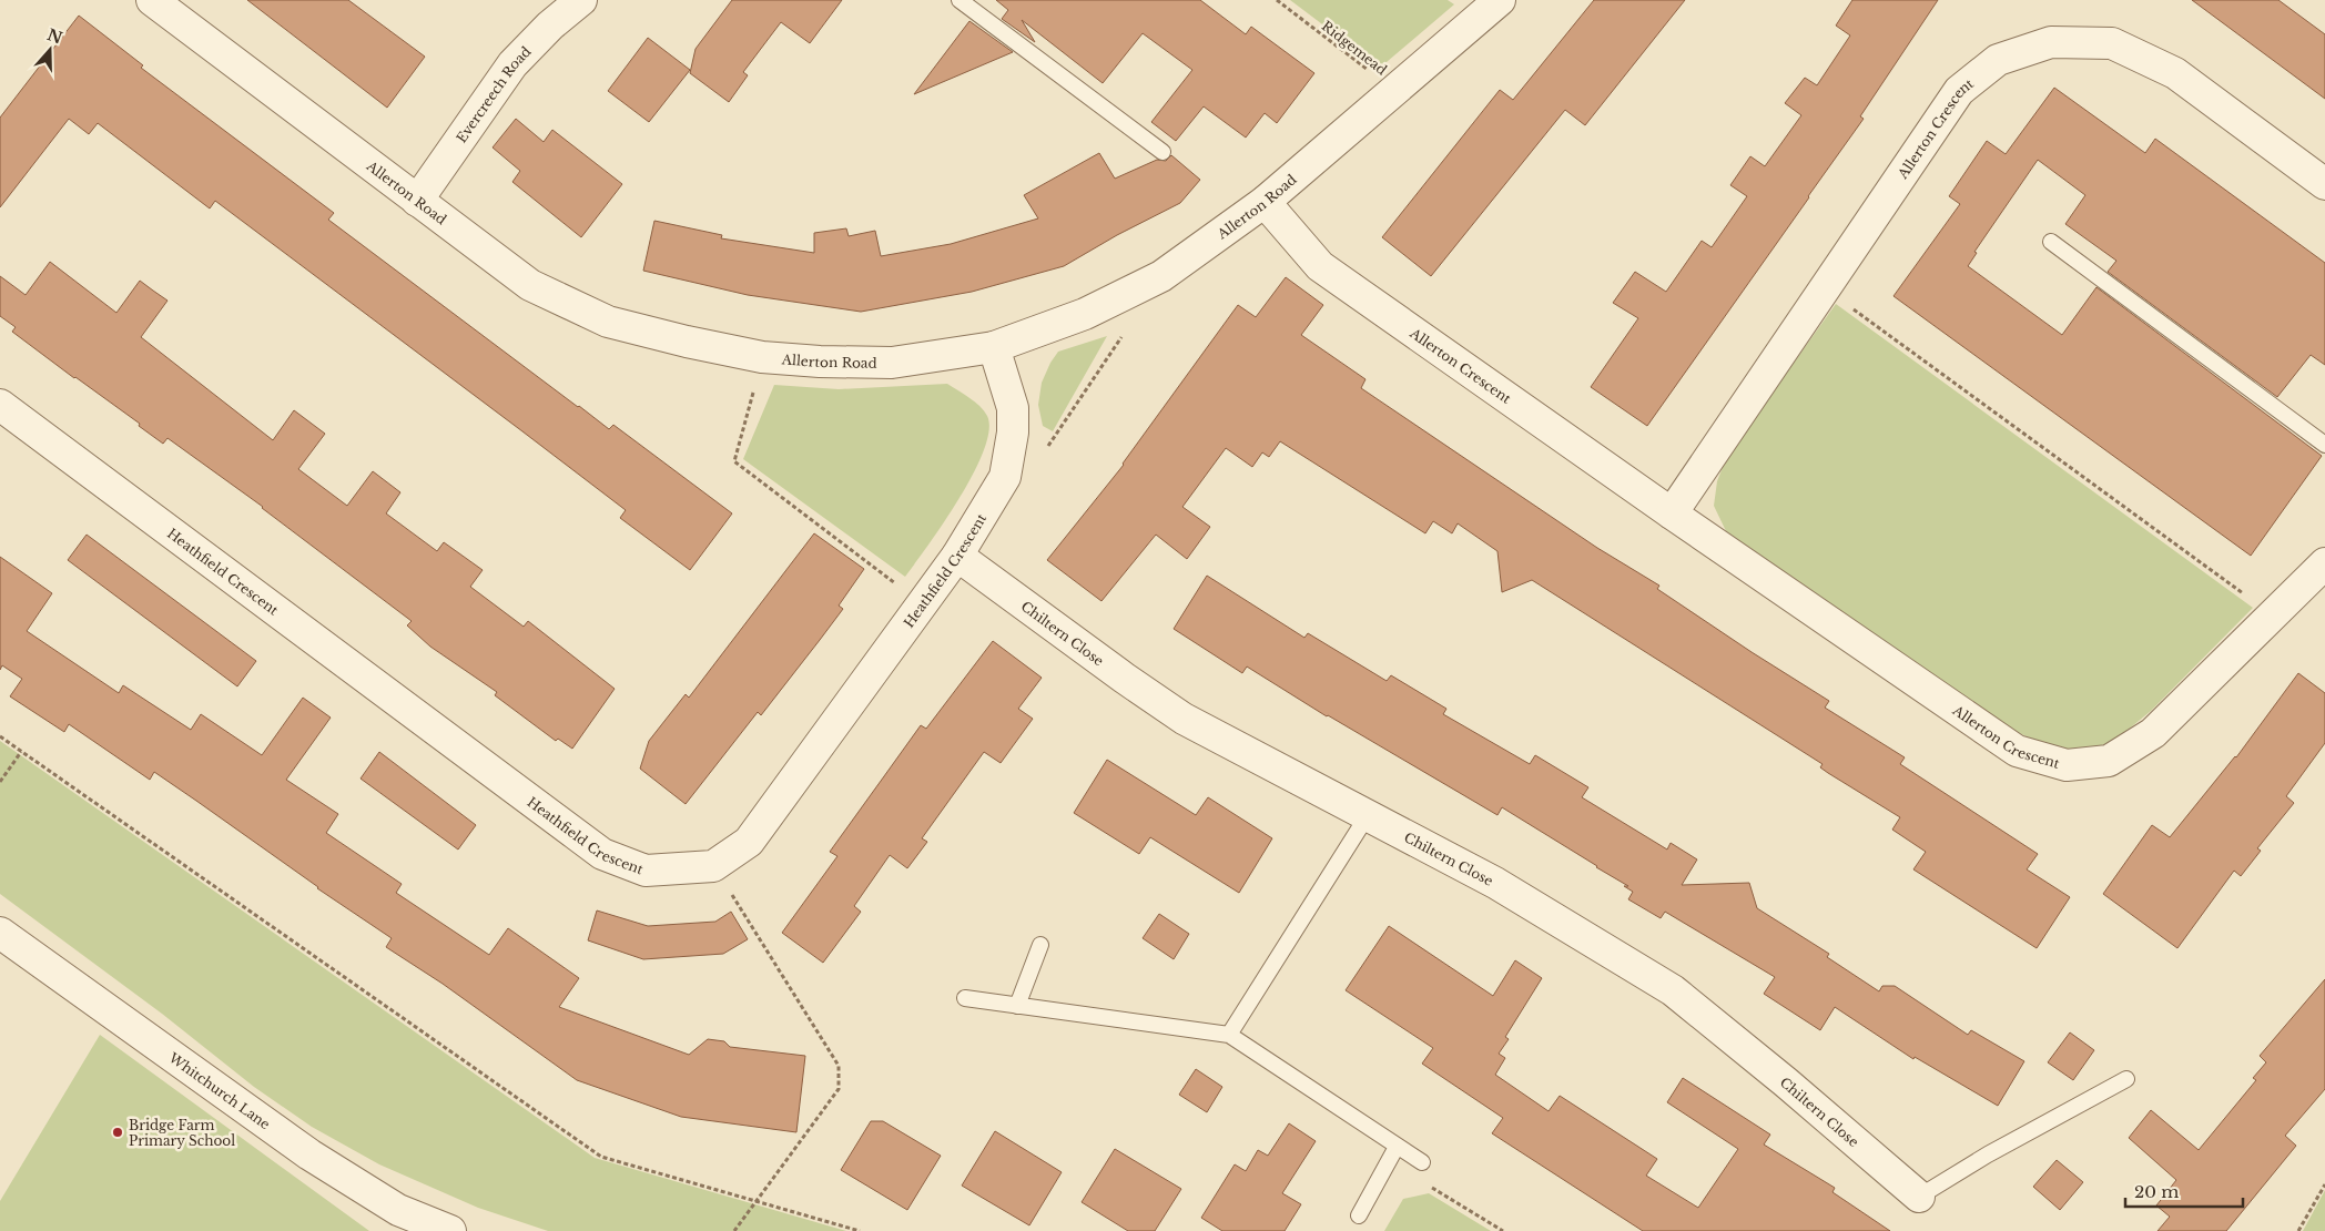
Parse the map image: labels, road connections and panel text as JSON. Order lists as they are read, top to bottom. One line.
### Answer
{"streets":{"street":["Evercreech Road","Allerton Crescent","Allerton Road","Heathfield Crescent","Chiltern Close","Whitchurch Lane"],"path":["Ridgemead"]},"crossings":[["Ridgemead","Allerton Road"],["Evercreech Road","Allerton Road"],["Allerton Crescent","Allerton Road"],["Allerton Road","Heathfield Crescent"],["Heathfield Crescent","Chiltern Close"]],"places":["Bridge Farm Primary School"],"scale_bar":"20 m","north":"top"}
